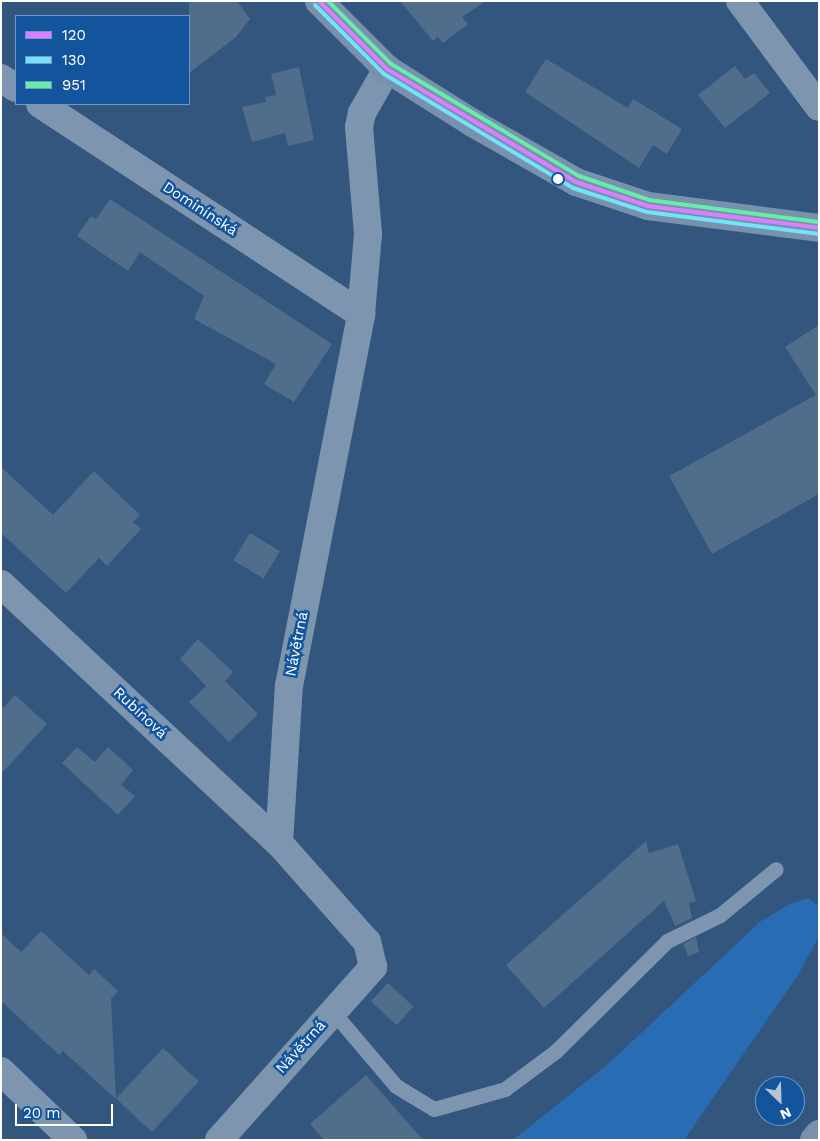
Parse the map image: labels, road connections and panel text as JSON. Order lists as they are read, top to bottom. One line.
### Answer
{"streets":{"street":["Dominínská","Návětrná","Rubínová"]},"crossings":[["Dominínská","Návětrná"],["Návětrná","Rubínová"]],"lines":["transit line 120","transit line 951","transit line 130"],"legend":["120","130","951"],"scale_bar":"20 m","north":"bottom right"}
